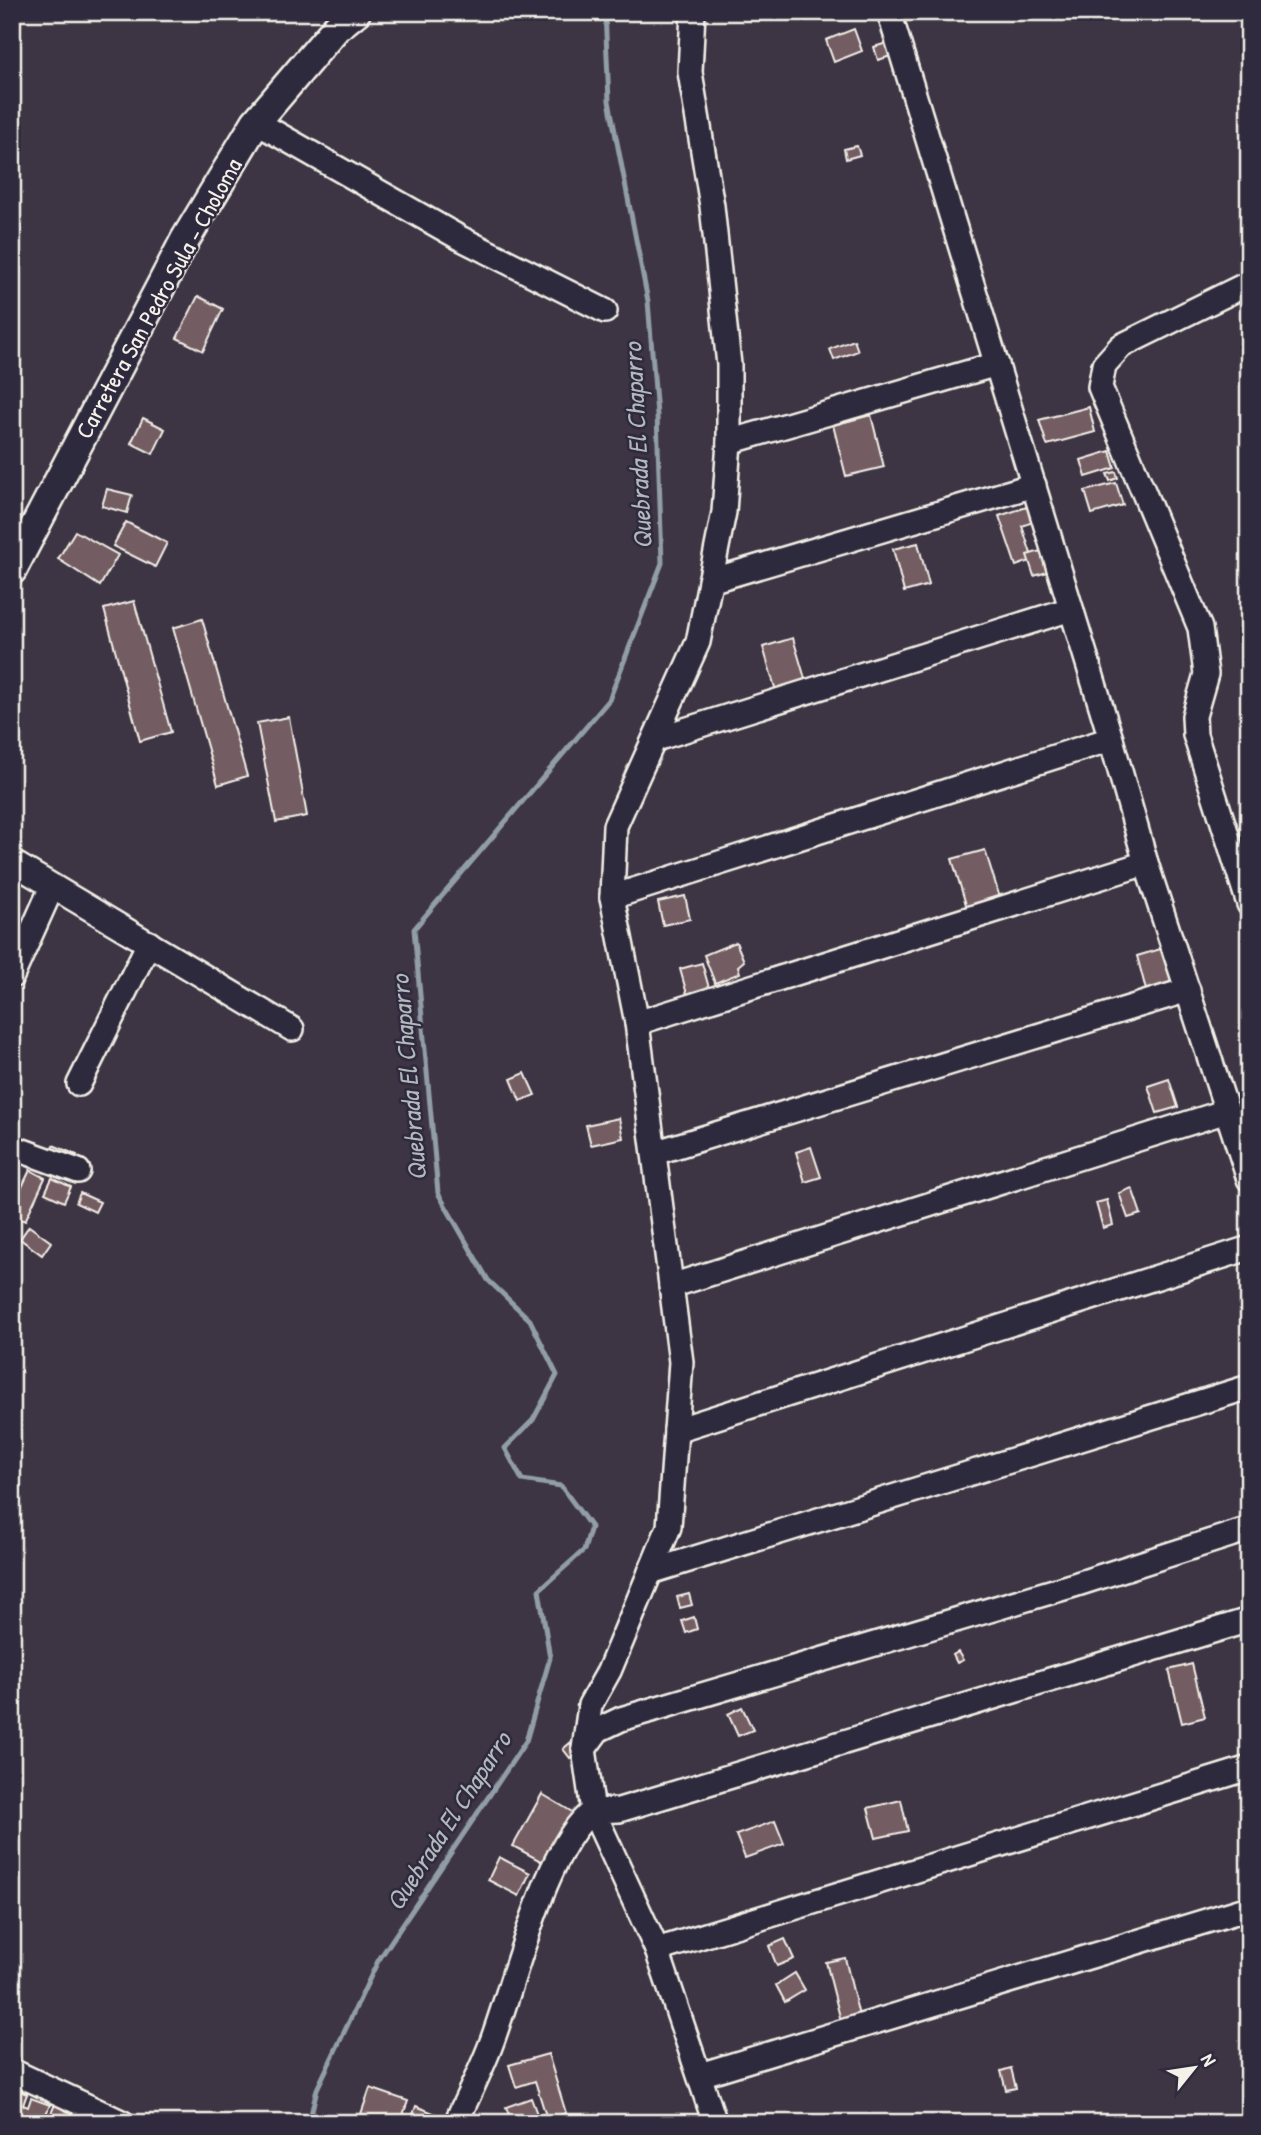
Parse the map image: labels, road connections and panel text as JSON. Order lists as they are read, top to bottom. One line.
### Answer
{"streets":{"main road":["Carretera San Pedro Sula - Choloma"]},"water":["Quebrada El Chaparro"],"north":"top right"}
